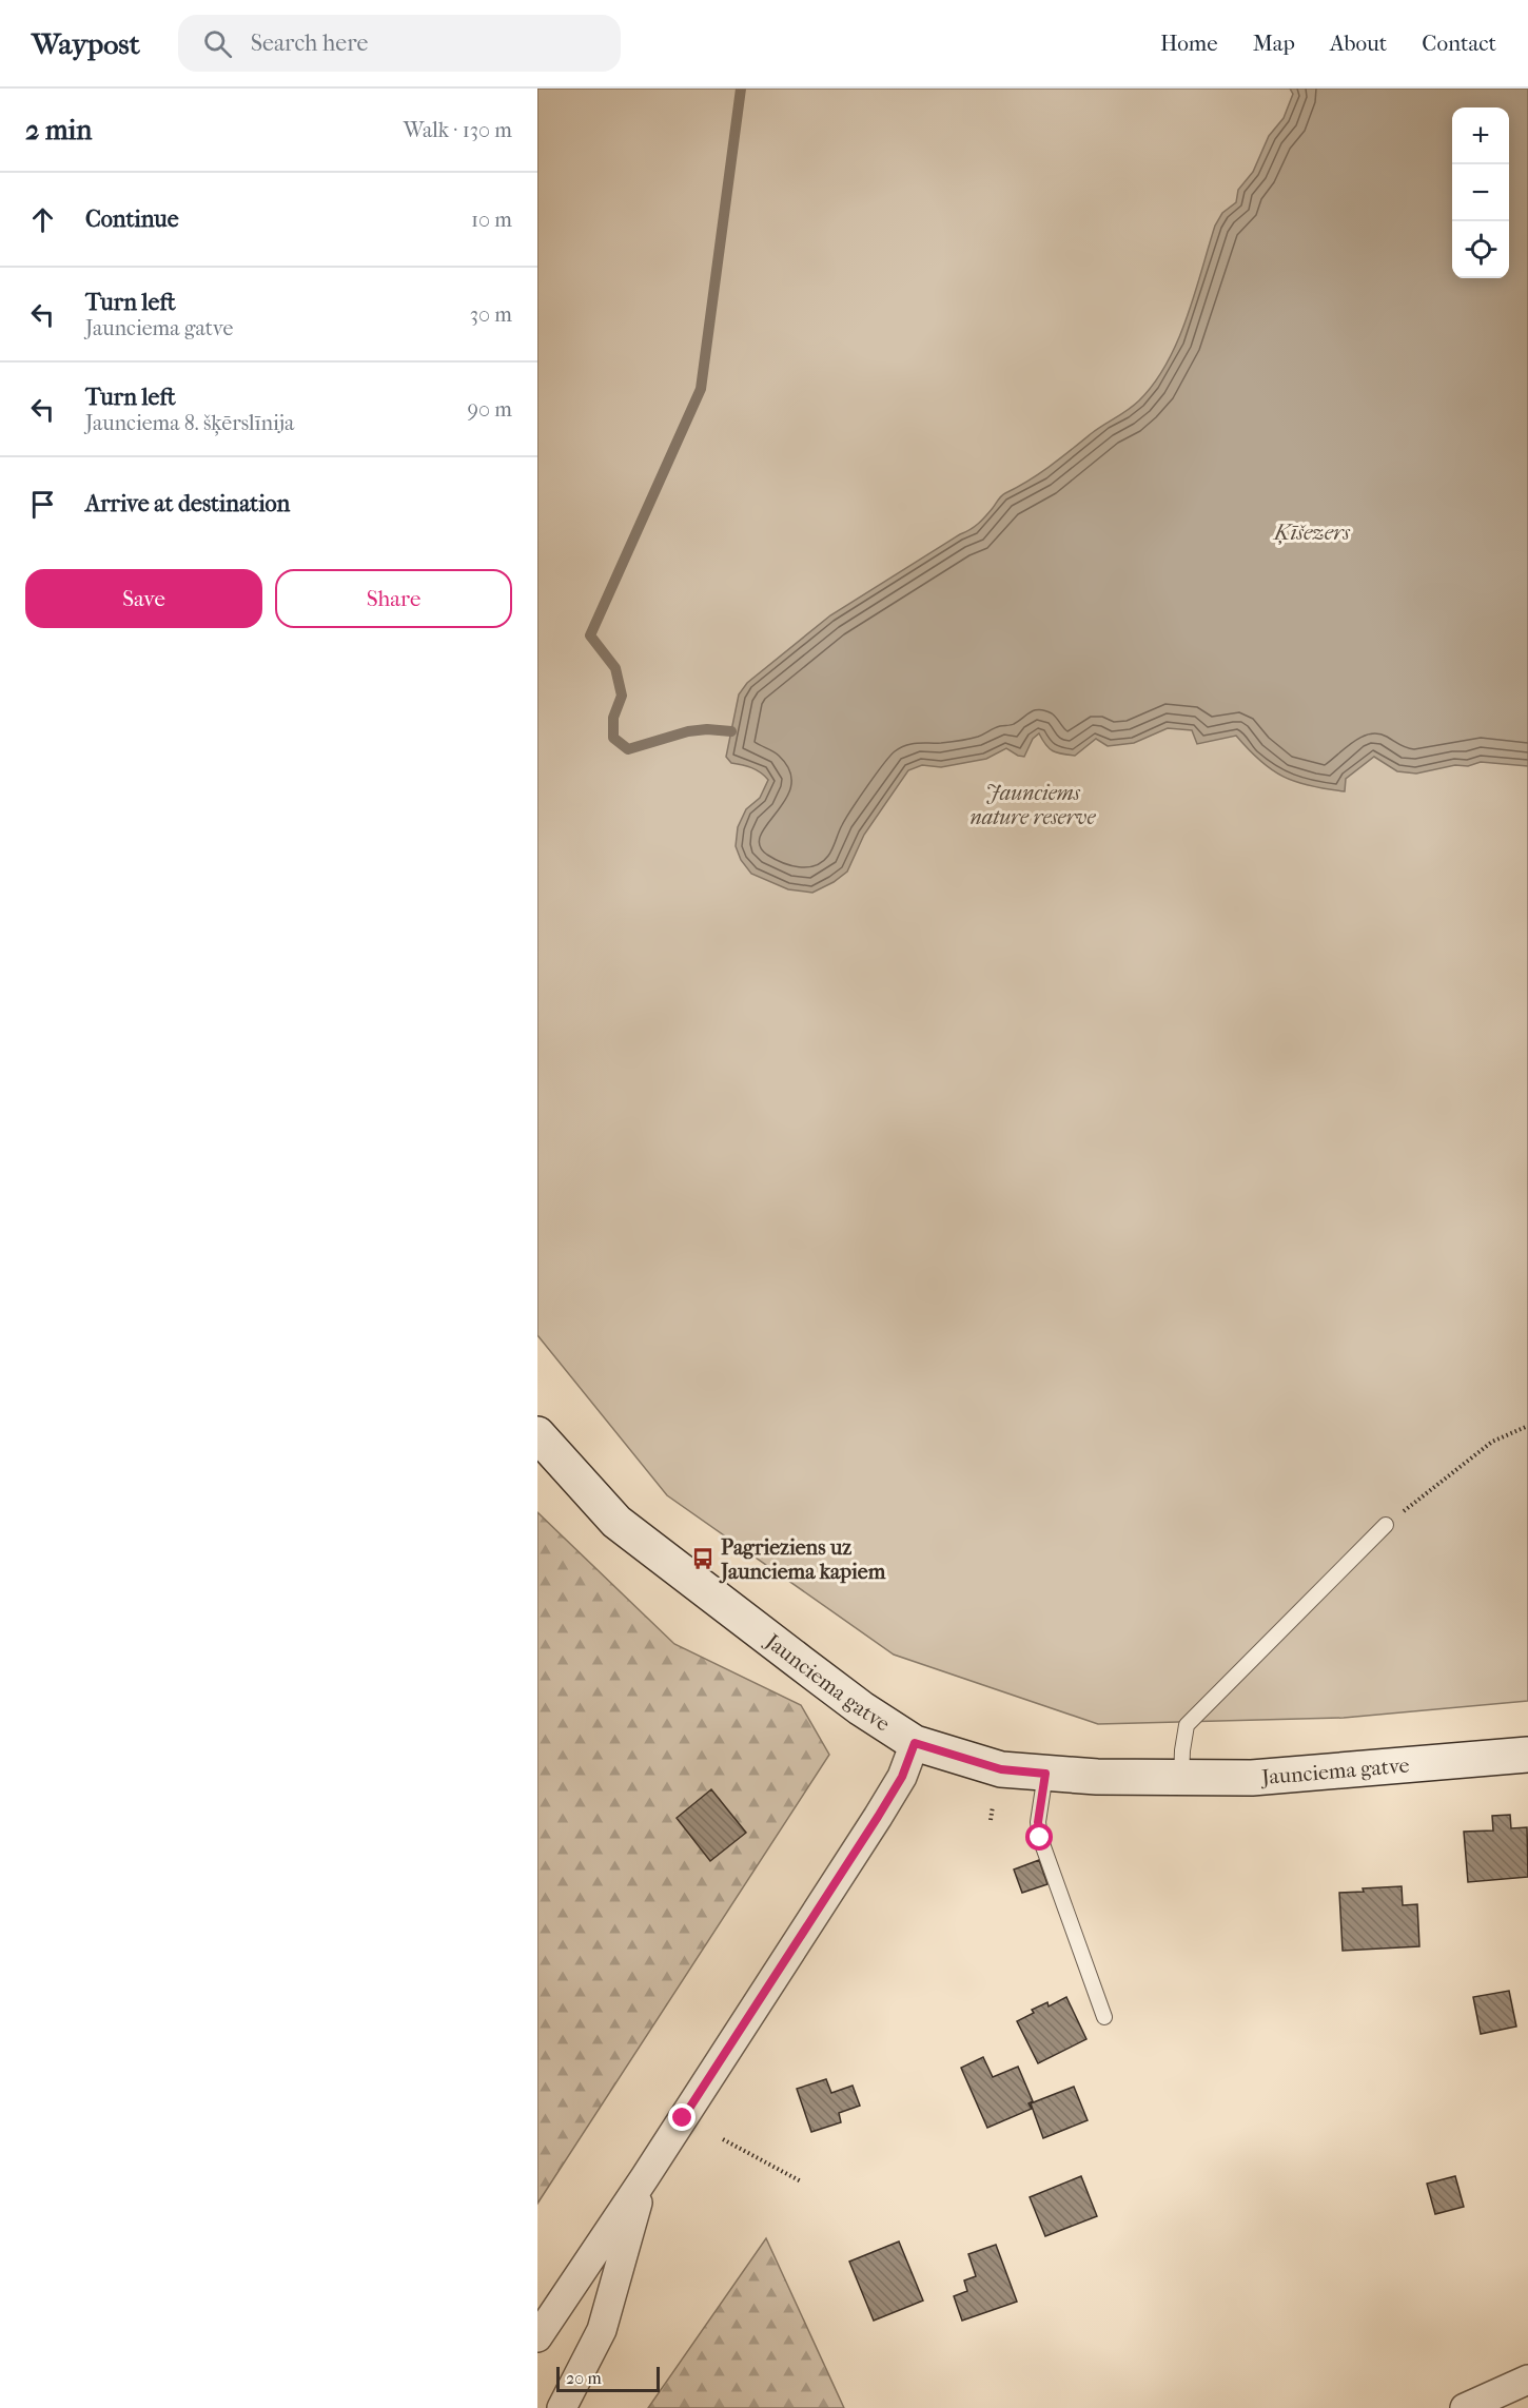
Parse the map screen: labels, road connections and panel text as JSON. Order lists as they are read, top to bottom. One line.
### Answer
{"streets":{"main road":["Jaunciema gatve"]},"water":["Ķīšezers"],"parks":["Jaunciems nature reserve"],"places":{"bus stop":["Pagrieziens uz Jaunciema kapiem"]},"scale_bar":"20 m","page":{"header":"Waypost","search":"Search here","nav":["Home","Map","About","Contact"],"heading":["2 min","Walk · 130 m"],"map_buttons":["+","−"],"list":[["Continue","10 m"],["Turn left","Jaunciema gatve","30 m"],["Turn left","Jaunciema 8. šķērslīnija","90 m"],"Arrive at destination"],"buttons":["Save","Share"],"scale":"20 m"}}
